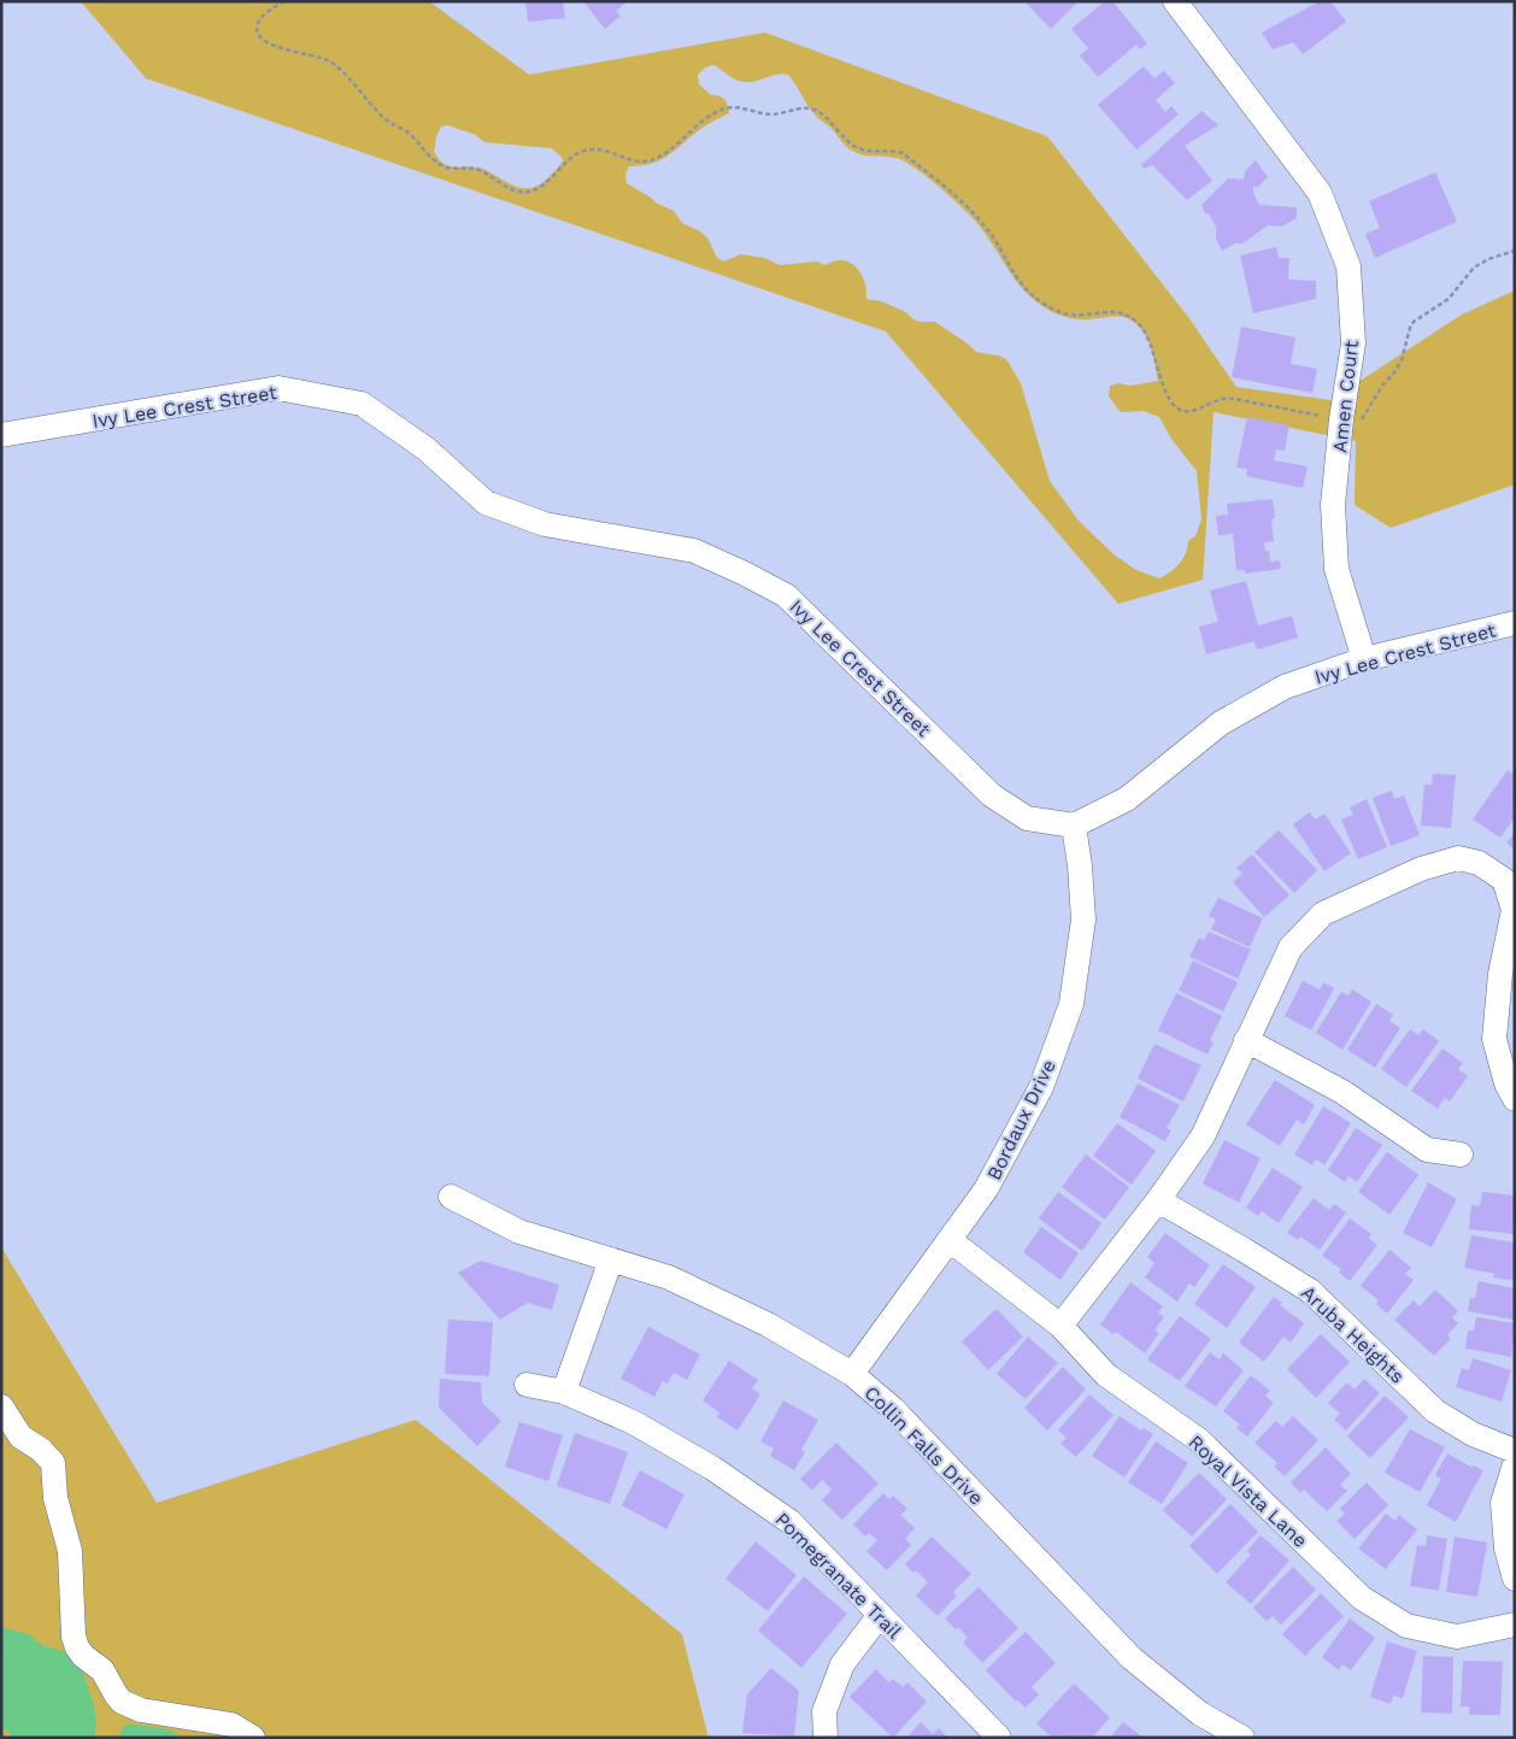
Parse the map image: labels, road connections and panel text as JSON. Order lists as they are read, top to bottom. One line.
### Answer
{"streets":{"street":["Amen Court","Ivy Lee Crest Street","Bordaux Drive","Aruba Heights","Collin Falls Drive","Royal Vista Lane","Pomegranate Trail"]},"crossings":[["Amen Court","Ivy Lee Crest Street"],["Ivy Lee Crest Street","Bordaux Drive"],["Bordaux Drive","Collin Falls Drive"],["Bordaux Drive","Royal Vista Lane"]]}
